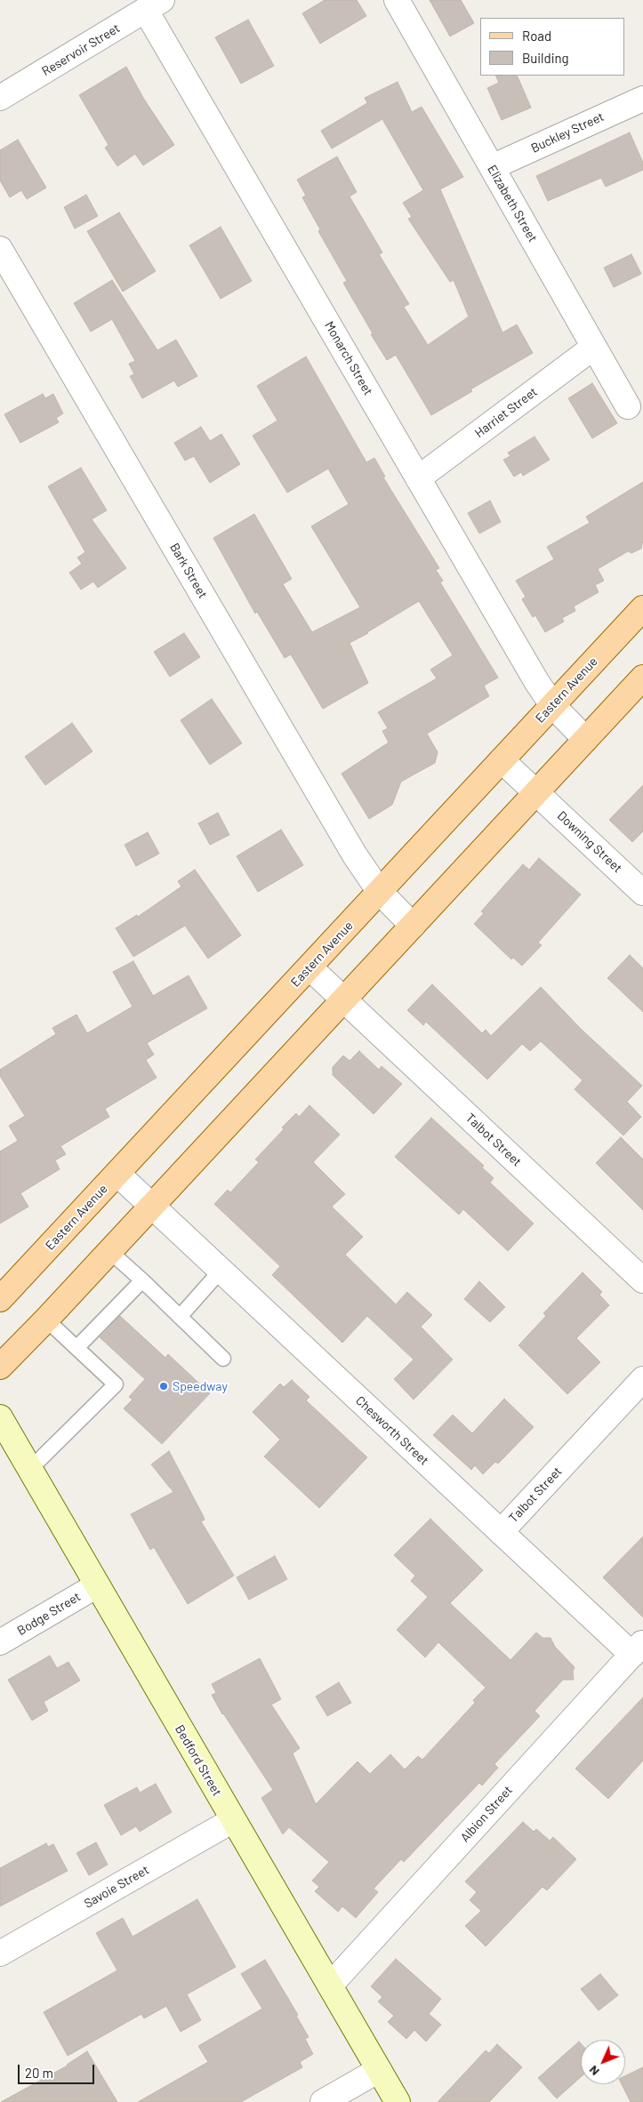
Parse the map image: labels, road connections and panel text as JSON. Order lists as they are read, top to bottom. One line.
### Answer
{"streets":{"main road":["Eastern Avenue","Bedford Street"],"street":["Reservoir Street","Buckley Street","Elizabeth Street","Monarch Street","Harriet Street","Bark Street","Downing Street","Talbot Street","Chesworth Street","Bodge Street","Albion Street","Savoie Street"]},"crossings":[["Reservoir Street","Monarch Street"],["Buckley Street","Elizabeth Street"],["Elizabeth Street","Harriet Street"],["Monarch Street","Harriet Street"],["Monarch Street","Eastern Avenue"],["Bark Street","Eastern Avenue"],["Eastern Avenue","Downing Street"],["Eastern Avenue","Talbot Street"],["Eastern Avenue","Chesworth Street"],["Talbot Street","Chesworth Street"],["Chesworth Street","Albion Street"],["Bodge Street","Bedford Street"],["Bedford Street","Albion Street"],["Bedford Street","Savoie Street"]],"places":["Speedway"],"legend":["Road","Building"],"scale_bar":"20 m","north":"bottom left"}
